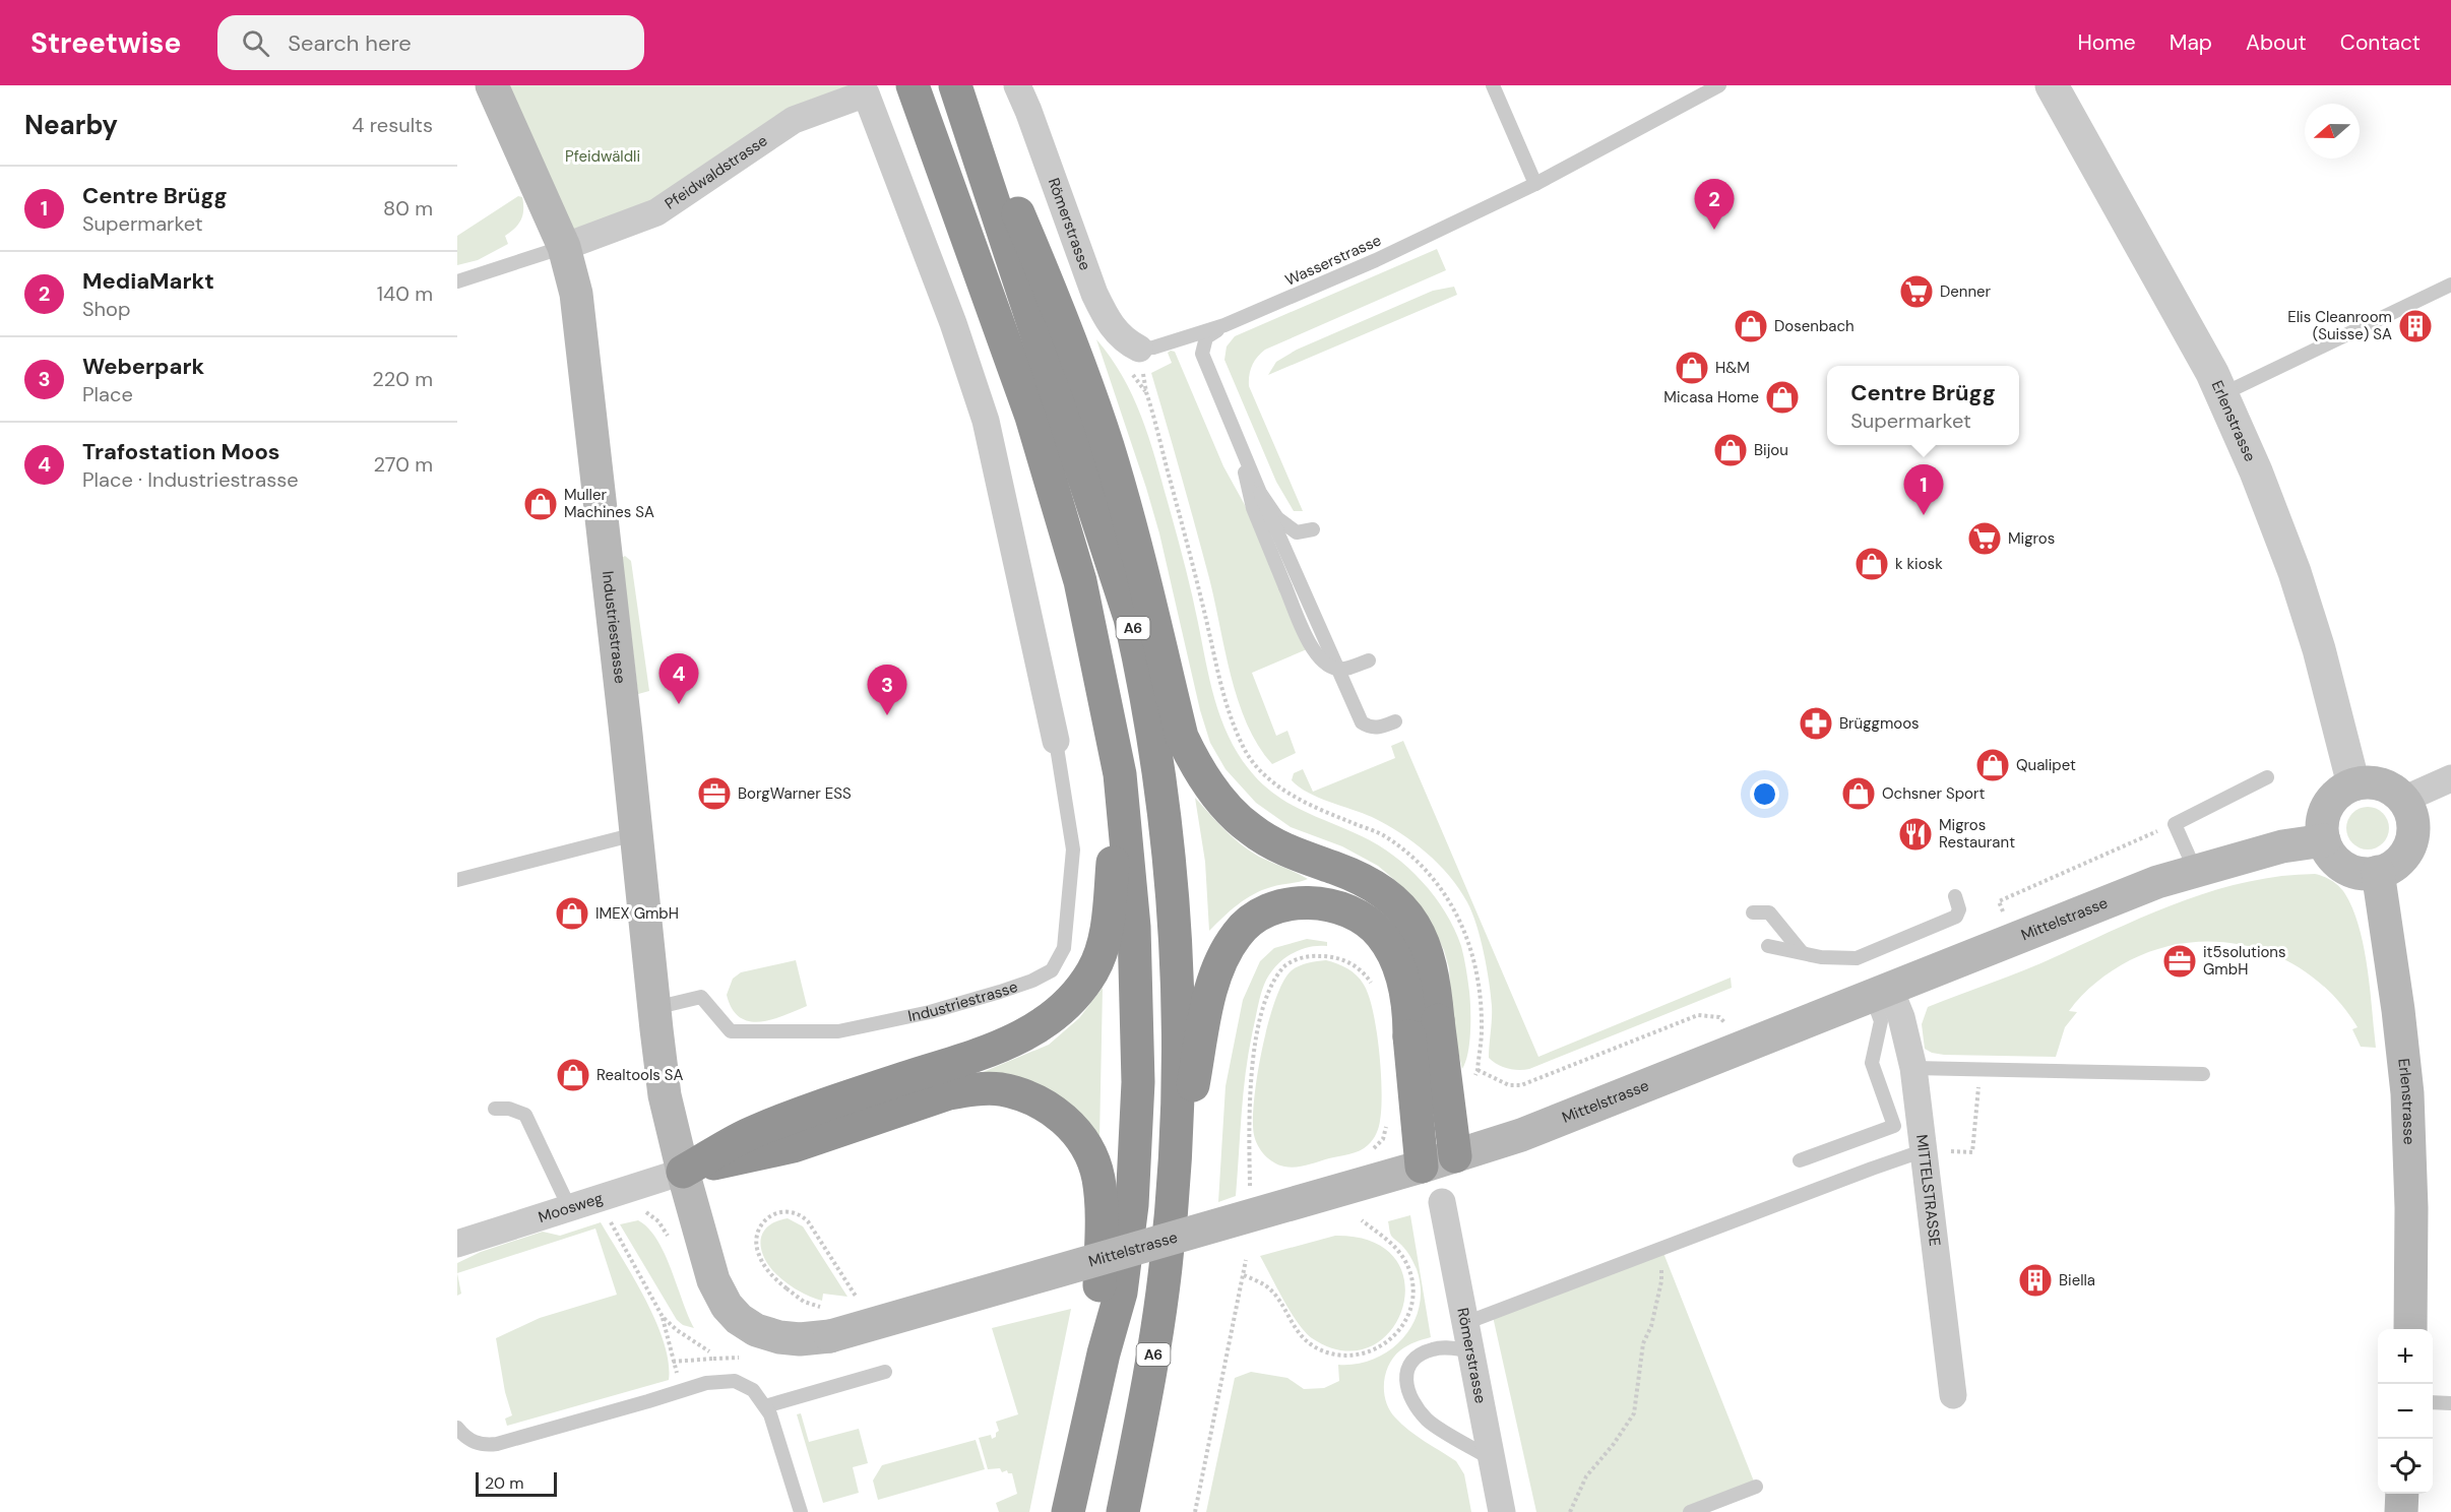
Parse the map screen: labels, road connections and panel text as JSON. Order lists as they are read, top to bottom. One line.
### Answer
{"streets":{"highway":["A6"],"main road":["Erlenstrasse","Industriestrasse","Mittelstrasse"],"street":["Pfeidwaldstrasse","Römerstrasse","MITTELSTRASSE","Moosweg"],"lane":["Wasserstrasse"]},"crossings":[["Pfeidwaldstrasse","Industriestrasse"],["Römerstrasse","Wasserstrasse"],["Erlenstrasse","Mittelstrasse"],["Industriestrasse","Mittelstrasse"],["Industriestrasse","Moosweg"],["Mittelstrasse","MITTELSTRASSE"]],"parks":["Pfeidwäldli"],"places":{"supermarket":["Denner","Migros"],"shop":["Dosenbach","H&M","Micasa Home","Bijou","Muller Machines SA","k kiosk","Qualipet","Ochsner Sport","IMEX GmbH","Realtools SA"],"building":["Elis Cleanroom (Suisse) SA","Biella"],"pharmacy":["Brüggmoos"],"office":["BorgWarner ESS","it5solutions GmbH"],"restaurant":["Migros Restaurant"]},"scale_bar":"20 m","north":"left","page":{"header":"Streetwise","search":"Search here","nav":["Home","Map","About","Contact"],"heading":["Nearby","4 results"],"list":[{"mark":"1","name":"Centre Brügg","note":"Supermarket","value":"80 m"},{"mark":"2","name":"MediaMarkt","note":"Shop","value":"140 m"},{"mark":"3","name":"Weberpark","note":"Place","value":"220 m"},{"mark":"4","name":"Trafostation Moos","note":"Place · Industriestrasse","value":"270 m"}],"pins":["2","1","4","3"],"popup":["Centre Brügg","Supermarket"],"map_buttons":["+","−"],"scale":"20 m"}}
